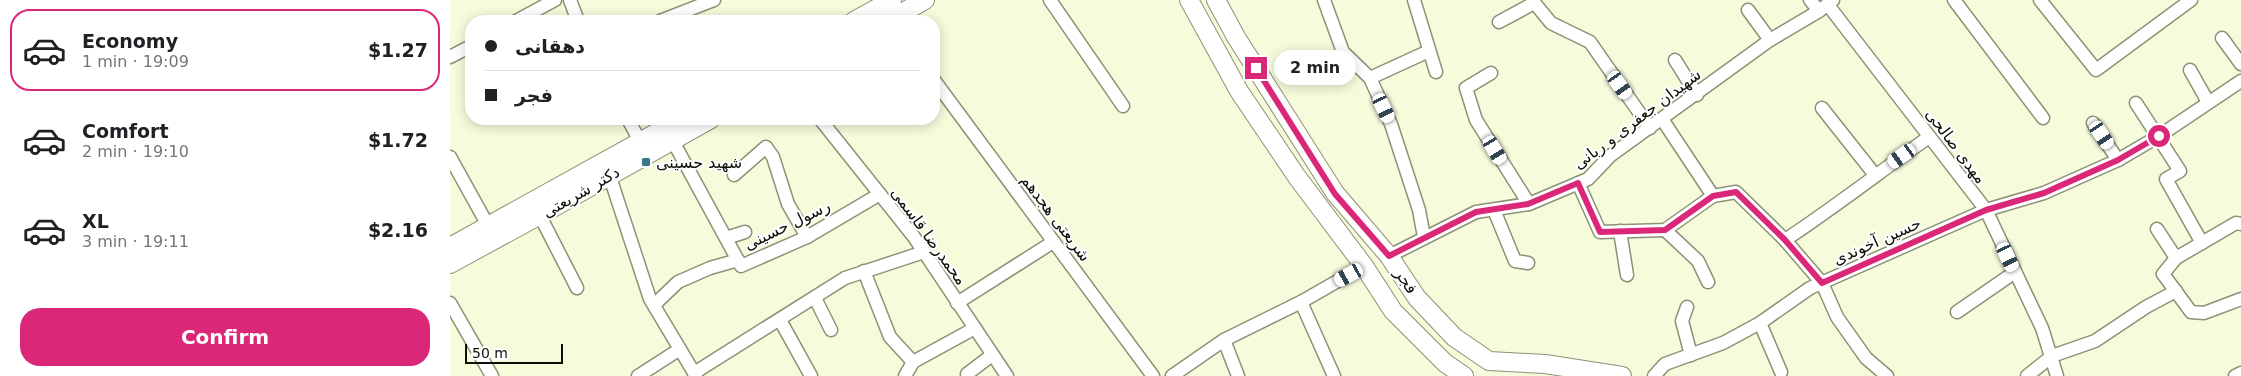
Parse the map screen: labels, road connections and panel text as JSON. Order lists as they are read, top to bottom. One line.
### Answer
{"streets":{"main road":["دکتر شریعتی","فجر"],"street":["شهیدان جعفری و ربانی","مهدی صالحی","شریعتی هجدهم","رسول حسینی","محمدرضا قاسمی","حسین آخوندی"]},"crossings":[["شهیدان جعفری و ربانی","مهدی صالحی"],["شهیدان جعفری و ربانی","فجر"],["مهدی صالحی","حسین آخوندی"],["دکتر شریعتی","رسول حسینی"],["رسول حسینی","محمدرضا قاسمی"]],"places":{"transit":["شهید حسینی"]},"scale_bar":"50 m","page":{"list":[{"name":"Economy","note":"1 min · 19:09","value":"$1.27"},{"name":"Comfort","note":"2 min · 19:10","value":"$1.72"},{"name":"XL","note":"3 min · 19:11","value":"$2.16"}],"banner":["دهقانی","فجر"],"bubble":"2 min","buttons":"Confirm","scale":"50 m"}}
